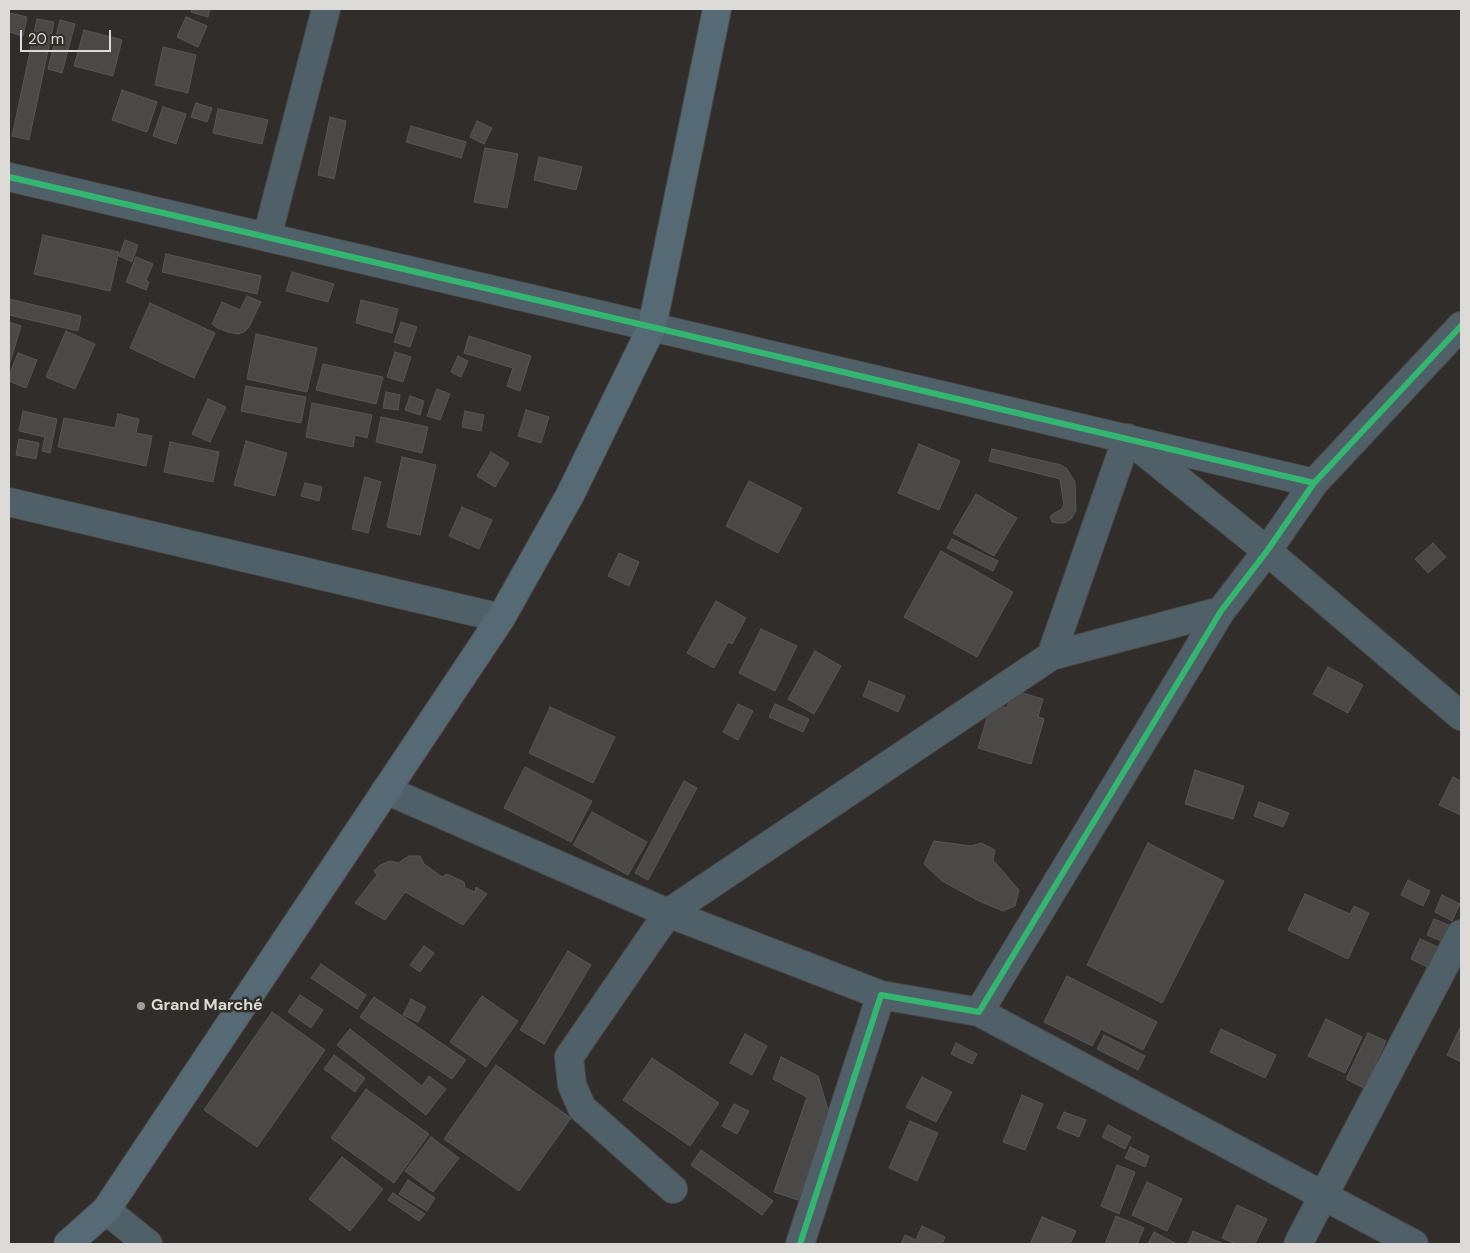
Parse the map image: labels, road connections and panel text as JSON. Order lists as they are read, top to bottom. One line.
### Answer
{"places":["Grand Marché"],"scale_bar":"20 m"}
